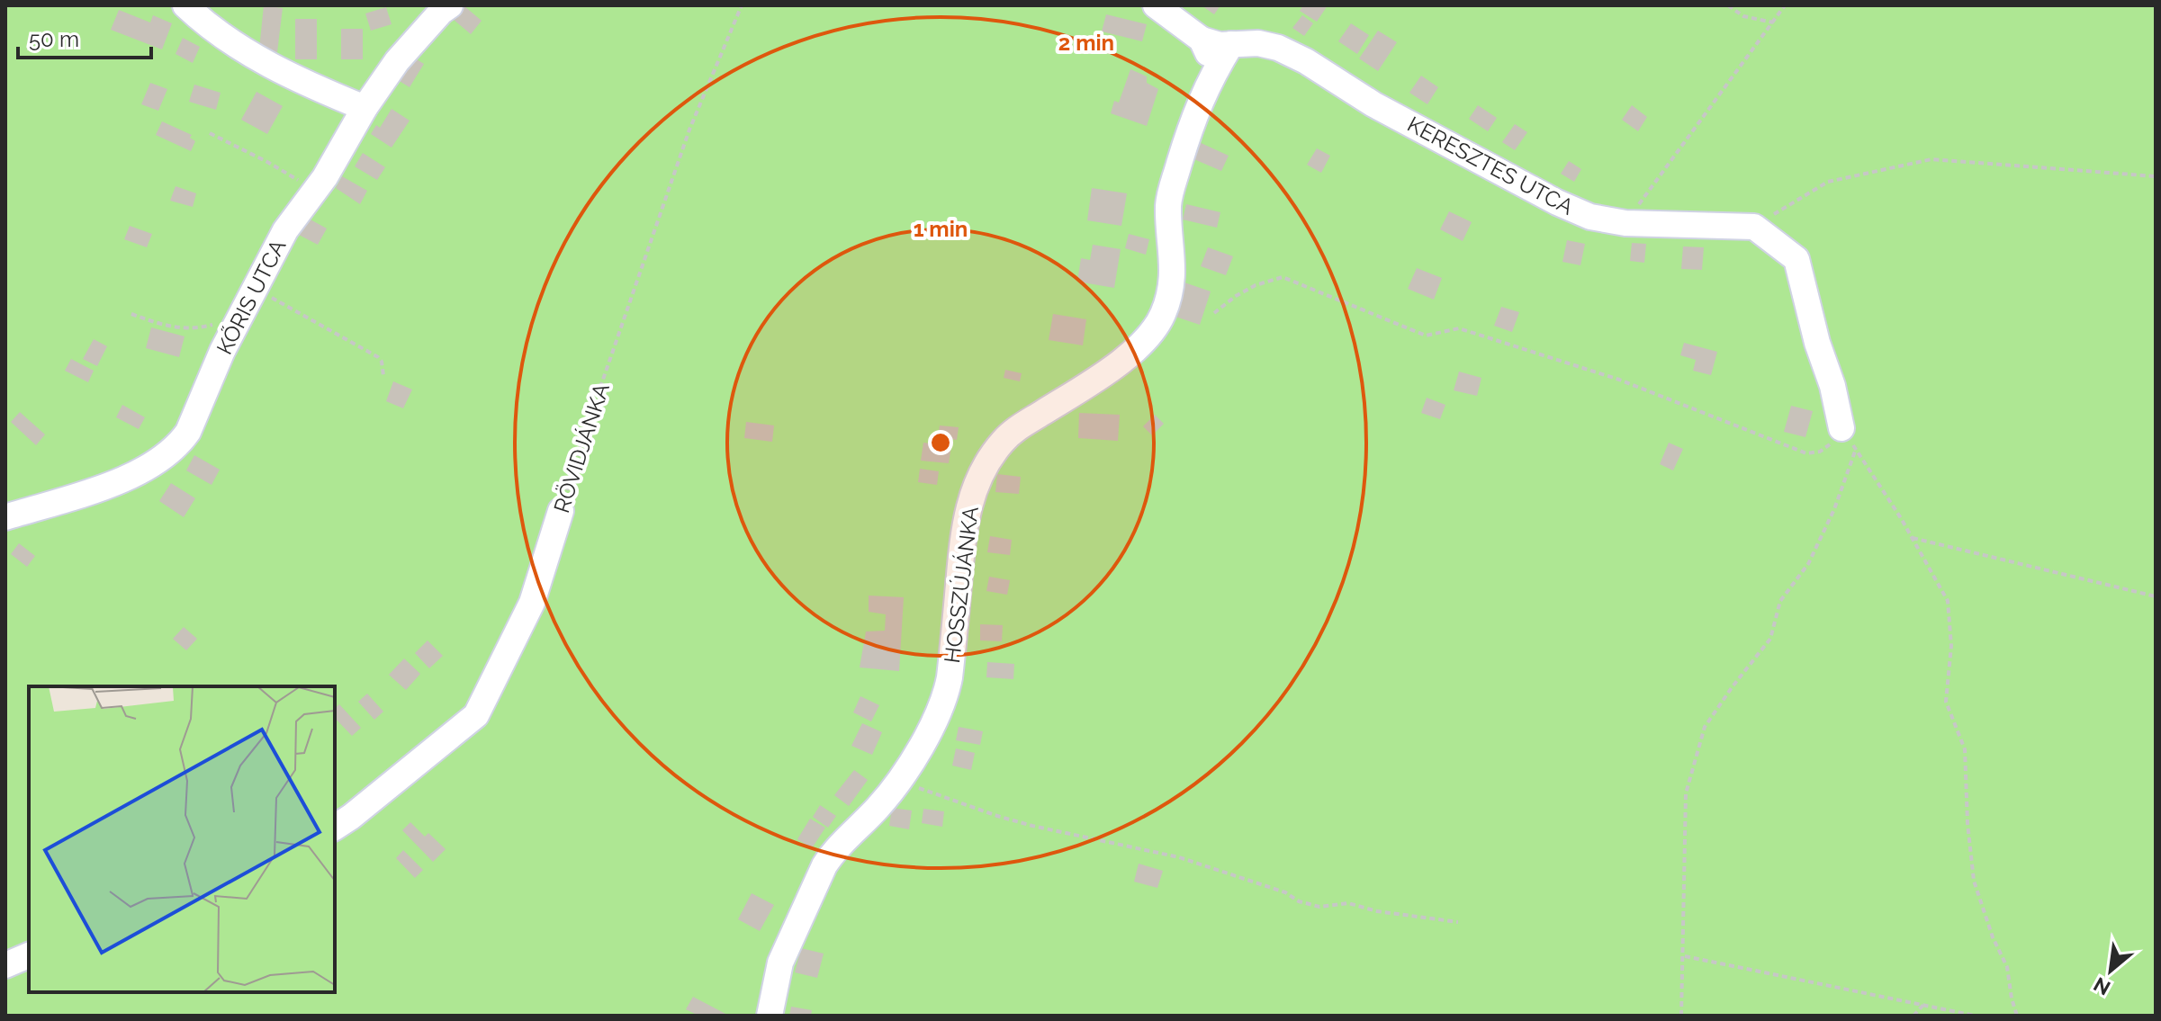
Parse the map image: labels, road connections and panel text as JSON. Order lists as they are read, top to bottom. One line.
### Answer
{"streets":{"street":["KERESZTES UTCA","KŐRIS UTCA","RÖVIDJÁNKA","HOSSZÚJÁNKA"]},"crossings":[["KERESZTES UTCA","HOSSZÚJÁNKA"]],"scale_bar":"50 m","north":"bottom left","rings":["2 min","1 min"]}
